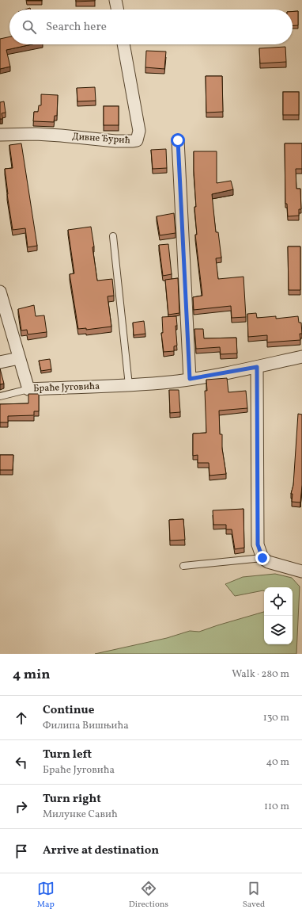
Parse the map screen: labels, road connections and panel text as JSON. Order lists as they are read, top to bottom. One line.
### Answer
{"streets":{"street":["Дивне Ђурић","Браће Југовића"]},"page":{"search":"Search here","heading":["4 min","Walk · 280 m"],"list":[["Continue","Филипа Вишњића","130 m"],["Turn left","Браће Југовића","40 m"],["Turn right","Милунке Савић","110 m"],"Arrive at destination"],"nav":["Map","Directions","Saved"]}}
